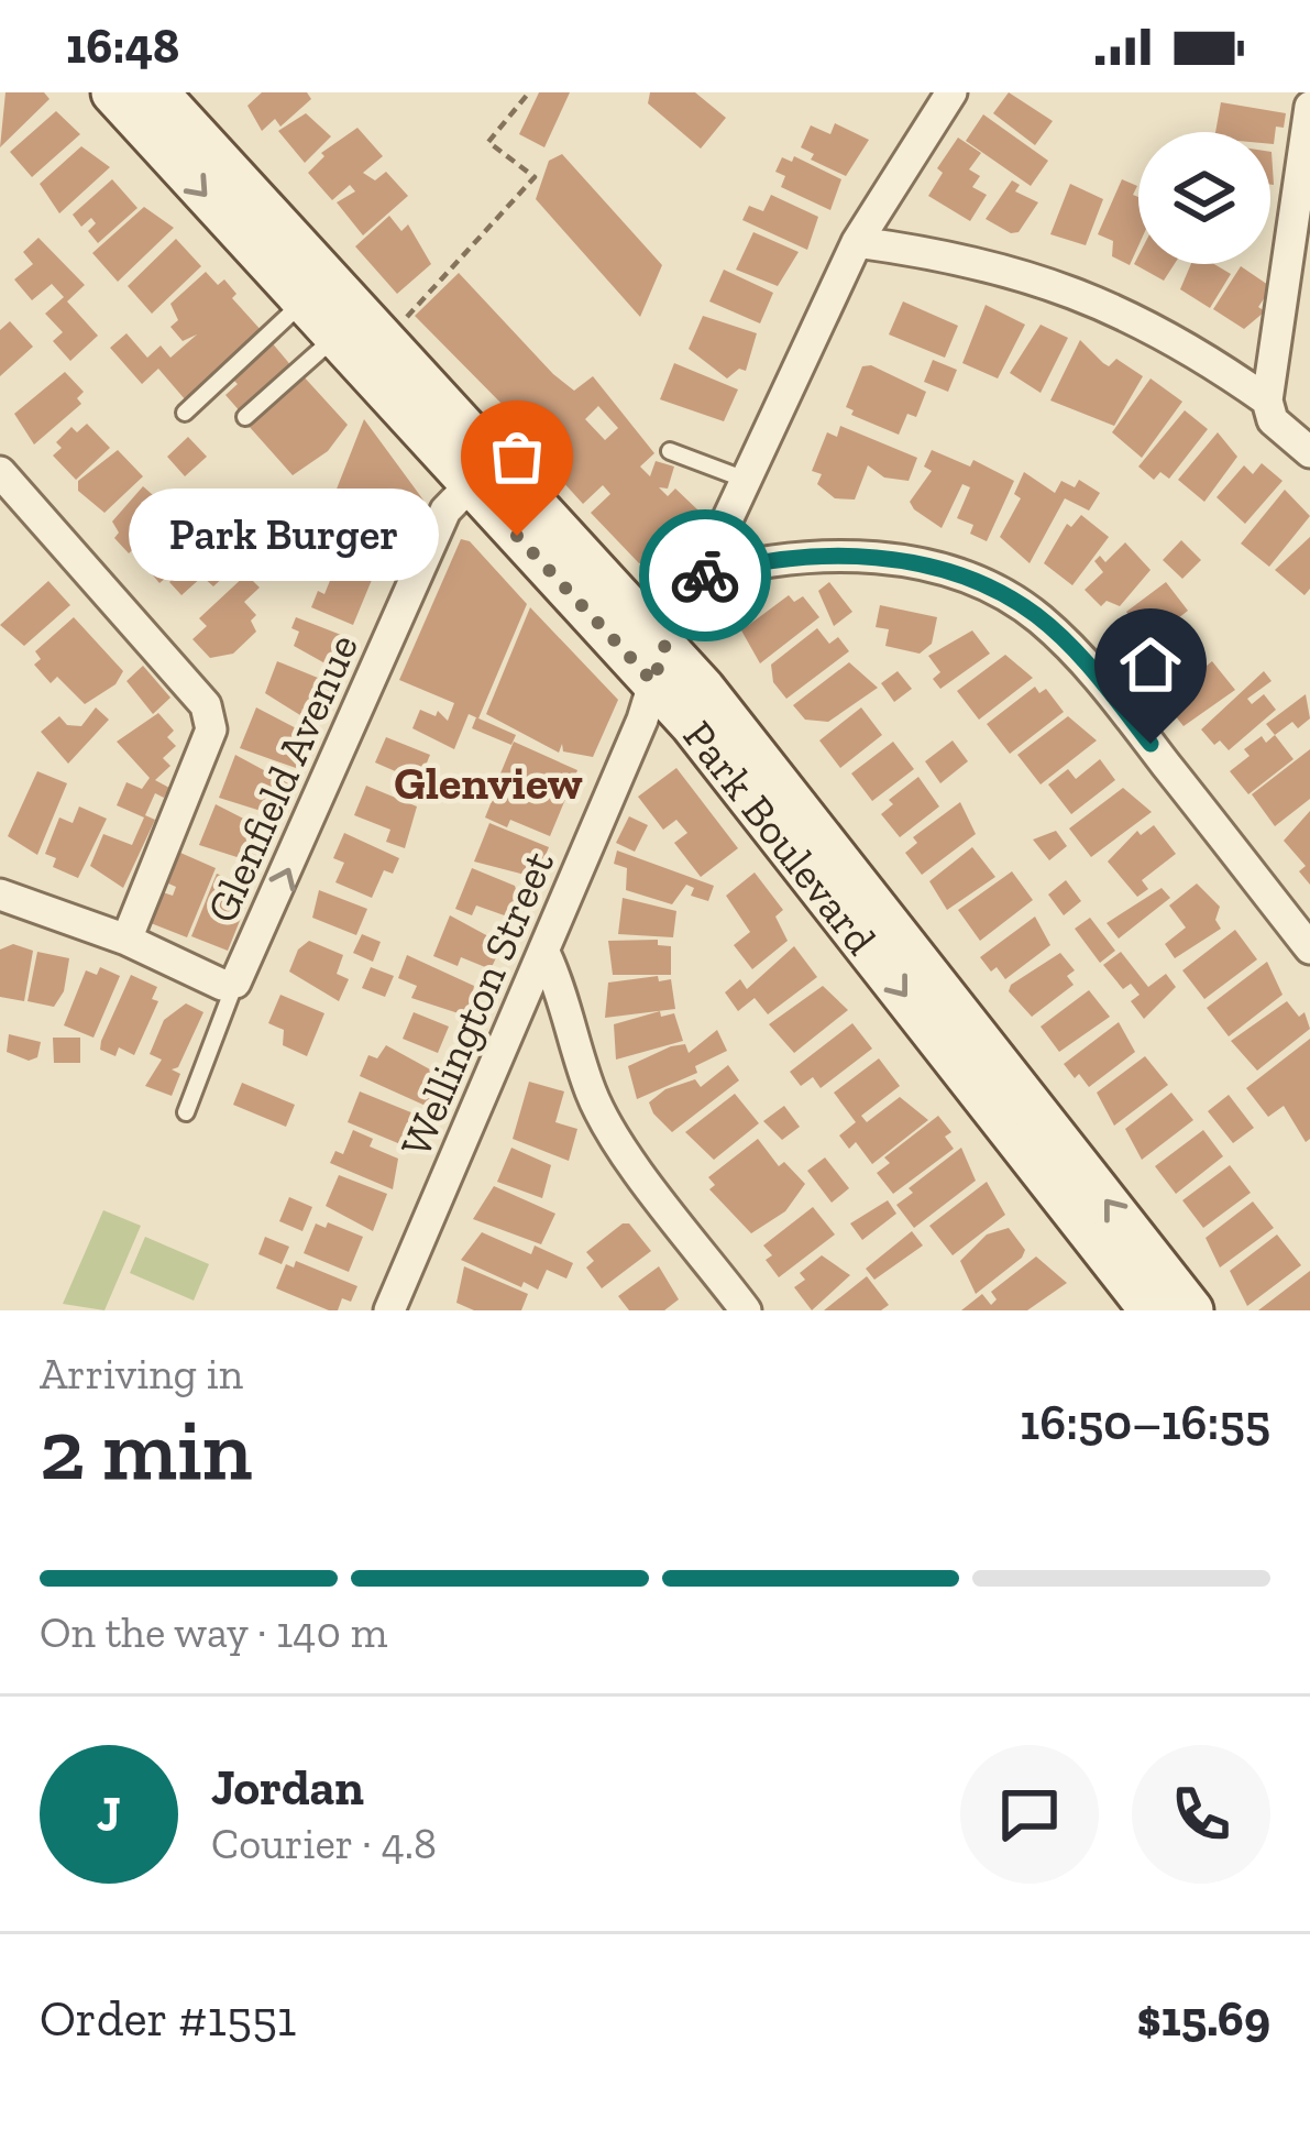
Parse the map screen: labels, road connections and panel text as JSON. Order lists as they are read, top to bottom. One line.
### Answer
{"streets":{"main road":["Park Boulevard"],"street":["Glenfield Avenue","Wellington Street"]},"crossings":[["Glenfield Avenue","Park Boulevard"],["Park Boulevard","Wellington Street"]],"one_way":["Glenfield Avenue"],"districts":["Glenview"],"places":["Park Burger"],"page":{"status":"16:48","bubble":"Park Burger","heading":["2 min","Arriving in","16:50–16:55"],"panel":["Jordan","Courier · 4.8","Order #1551","$15.69"],"bar":"On the way · 140 m","round":"J"}}
